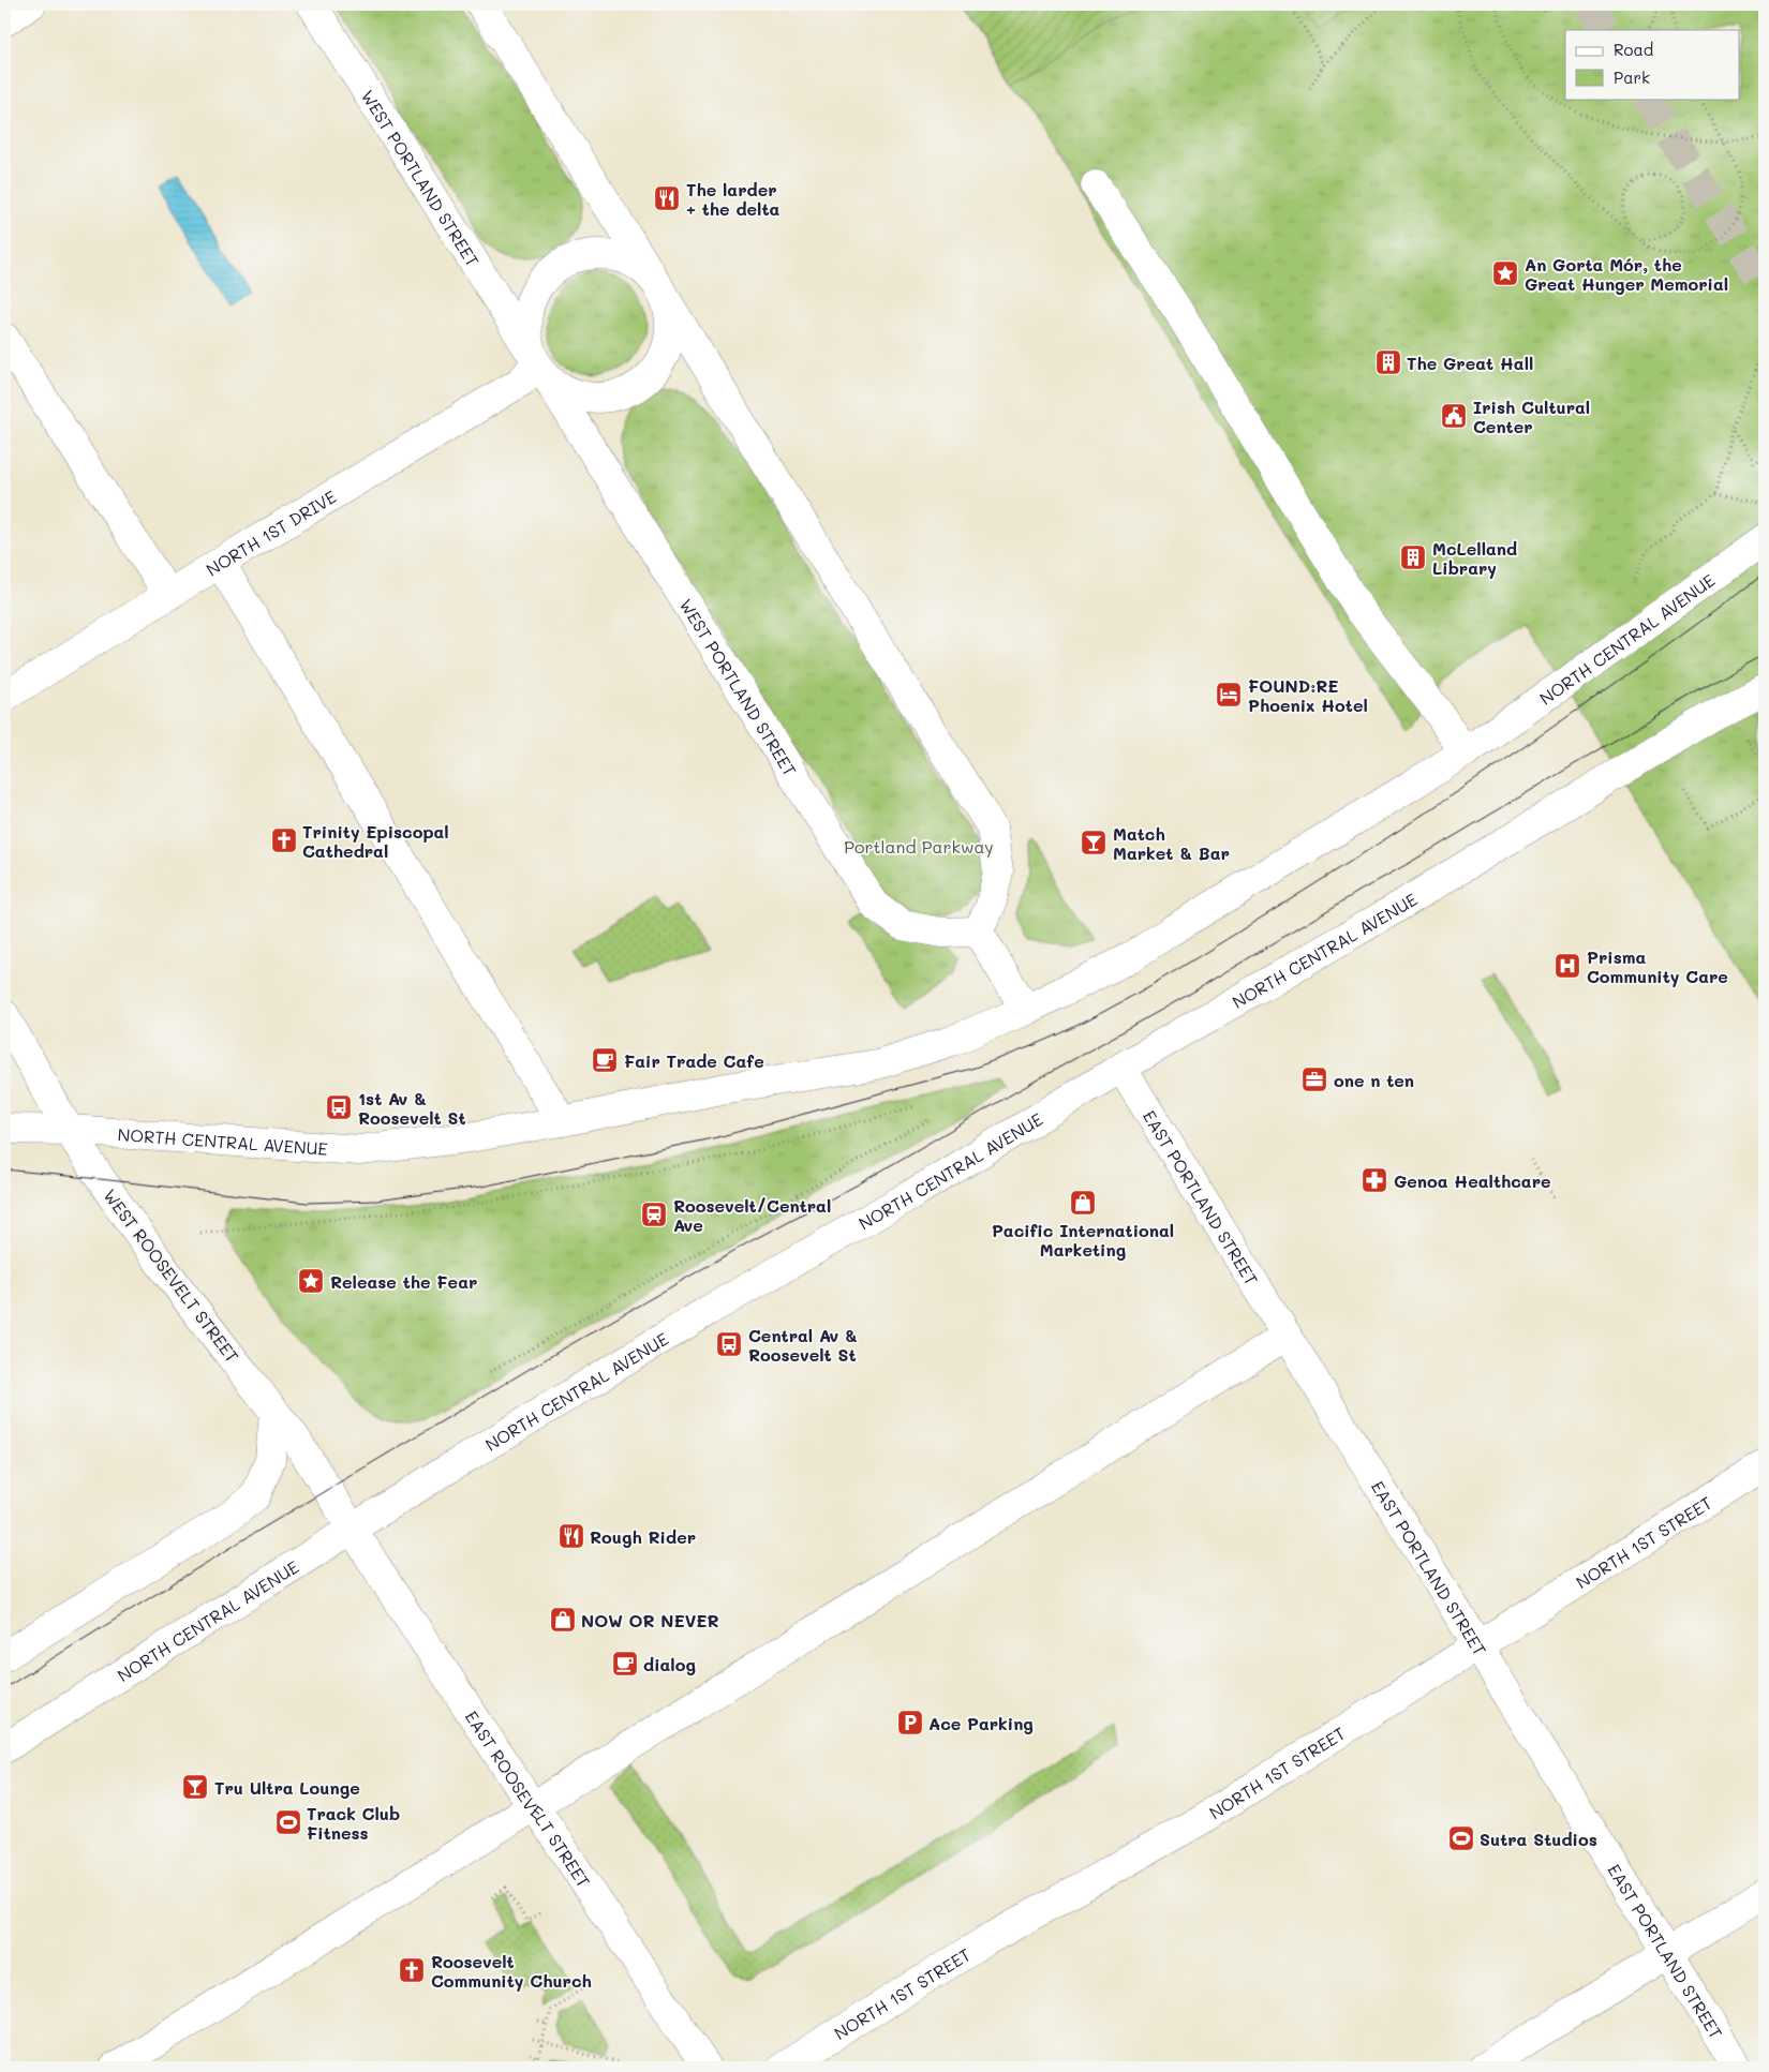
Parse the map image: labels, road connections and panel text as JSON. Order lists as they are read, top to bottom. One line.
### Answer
{"streets":{"street":["WEST PORTLAND STREET","NORTH 1ST DRIVE","NORTH CENTRAL AVENUE","EAST PORTLAND STREET","WEST ROOSEVELT STREET","NORTH 1ST STREET","EAST ROOSEVELT STREET"]},"crossings":[["WEST PORTLAND STREET","NORTH 1ST DRIVE"],["NORTH CENTRAL AVENUE","EAST PORTLAND STREET"],["NORTH CENTRAL AVENUE","WEST ROOSEVELT STREET"],["NORTH CENTRAL AVENUE","EAST ROOSEVELT STREET"],["EAST PORTLAND STREET","NORTH 1ST STREET"],["WEST ROOSEVELT STREET","EAST ROOSEVELT STREET"]],"parks":["Portland Parkway"],"places":{"restaurant":["The larder + the delta","Rough Rider"],"place":["An Gorta Mór, the Great Hunger Memorial","Release the Fear"],"building":["The Great Hall","McLelland Library"],"public building":["Irish Cultural Center"],"hotel":["FOUND:RE Phoenix Hotel"],"church":["Trinity Episcopal Cathedral","Roosevelt Community Church"],"bar":["Match Market & Bar","Tru Ultra Lounge"],"hospital":["Prisma Community Care"],"cafe":["Fair Trade Cafe","dialog"],"office":["one n ten"],"bus stop":["1st Av & Roosevelt St","Central Av & Roosevelt St"],"pharmacy":["Genoa Healthcare"],"shop":["Pacific International Marketing","NOW OR NEVER"],"station":["Roosevelt/Central Ave"],"parking":["Ace Parking"],"sports":["Track Club Fitness","Sutra Studios"]},"legend":["Road","Park"]}
